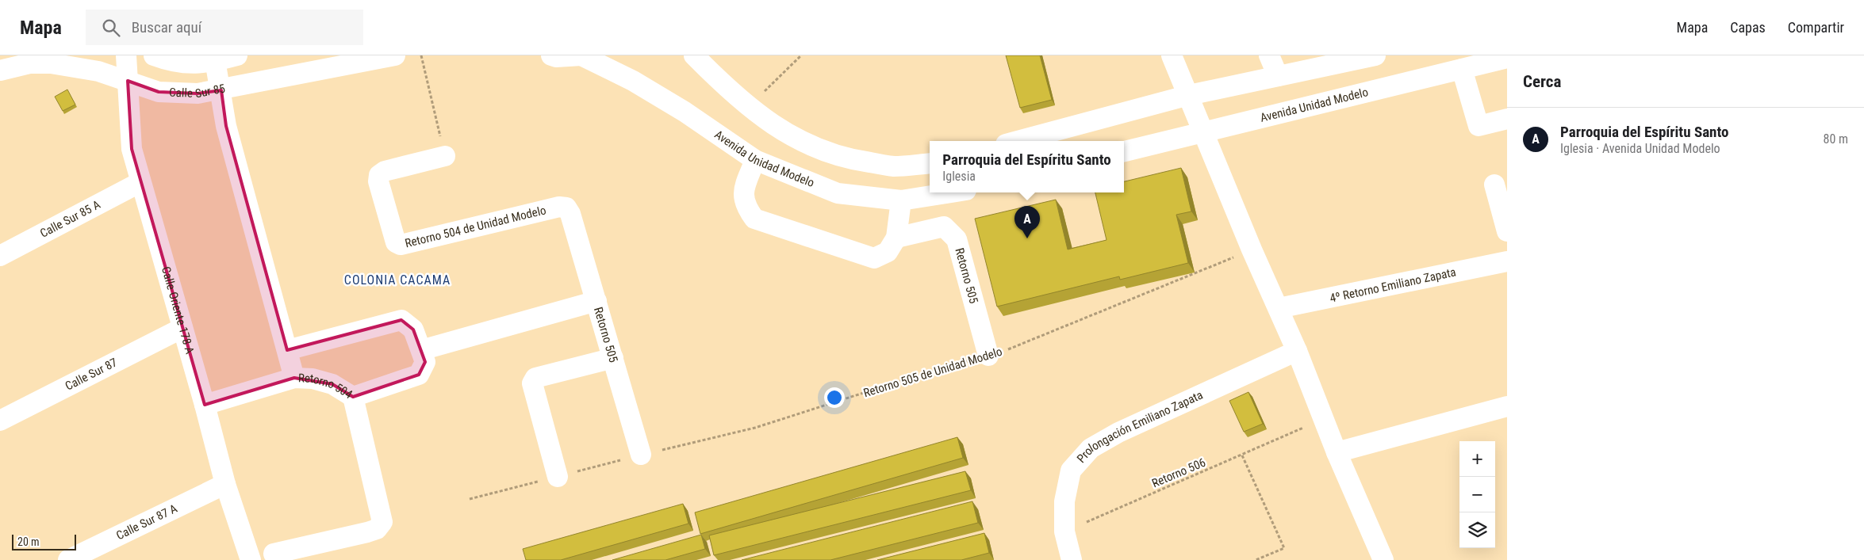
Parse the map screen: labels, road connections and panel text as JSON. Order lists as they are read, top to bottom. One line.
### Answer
{"streets":{"street":["Calle Sur 85","Avenida Unidad Modelo","Calle Sur 85 A","Retorno 504 de Unidad Modelo","Retorno 505","4º Retorno Emiliano Zapata","Calle Oriente 178 A","Calle Sur 87","Retorno 504","Prolongación Emiliano Zapata","Calle Sur 87 A"],"path":["Retorno 505 de Unidad Modelo","Retorno 506"]},"crossings":[["Calle Sur 85","Calle Oriente 178 A"],["Calle Sur 85 A","Calle Oriente 178 A"],["Retorno 504 de Unidad Modelo","Retorno 505"],["Retorno 505","Retorno 505 de Unidad Modelo"],["Calle Oriente 178 A","Calle Sur 87"],["Calle Oriente 178 A","Retorno 504"],["Calle Oriente 178 A","Calle Sur 87 A"],["Prolongación Emiliano Zapata","Retorno 506"]],"districts":["COLONIA CACAMA"],"scale_bar":"20 m","page":{"header":"Mapa","search":"Buscar aquí","nav":["Mapa","Capas","Compartir"],"heading":"Cerca","list":[{"mark":"A","name":"Parroquia del Espíritu Santo","note":"Iglesia · Avenida Unidad Modelo","value":"80 m"}],"popup":["Parroquia del Espíritu Santo","Iglesia"],"pins":"A","map_buttons":["+","−"],"scale":"20 m"}}
